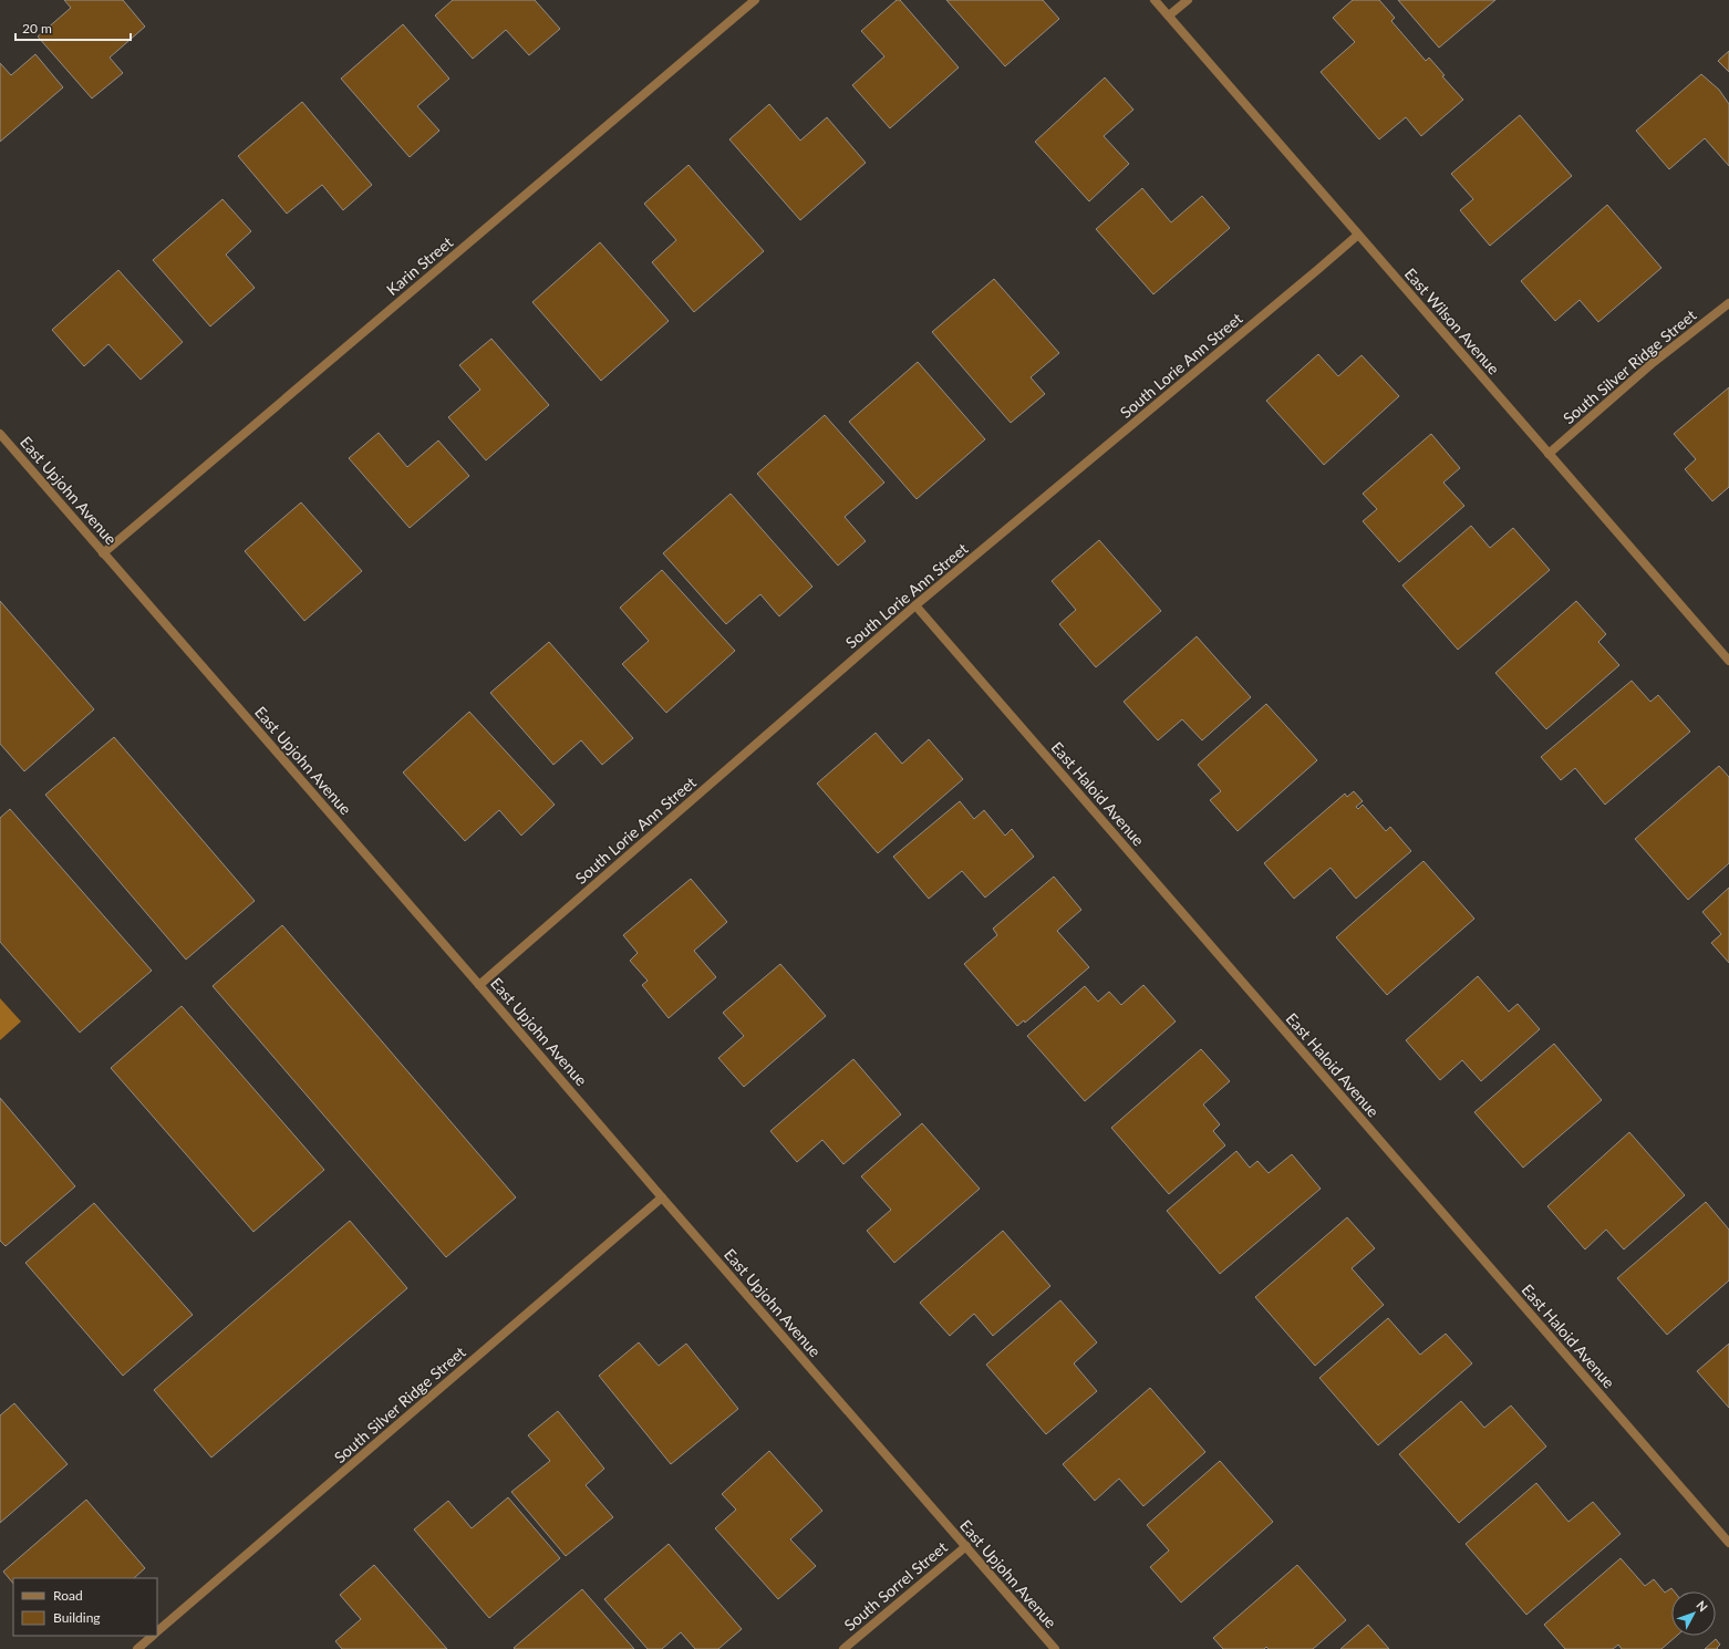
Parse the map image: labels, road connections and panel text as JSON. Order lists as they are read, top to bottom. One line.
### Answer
{"streets":{"street":["Karin Street","East Wilson Avenue","South Lorie Ann Street","South Silver Ridge Street","East Upjohn Avenue","East Haloid Avenue","South Sorrel Street"]},"crossings":[["Karin Street","East Upjohn Avenue"],["East Wilson Avenue","South Lorie Ann Street"],["East Wilson Avenue","South Silver Ridge Street"],["South Lorie Ann Street","East Upjohn Avenue"],["South Lorie Ann Street","East Haloid Avenue"],["South Silver Ridge Street","East Upjohn Avenue"],["East Upjohn Avenue","South Sorrel Street"]],"legend":["Road","Building"],"scale_bar":"20 m","north":"top right"}
